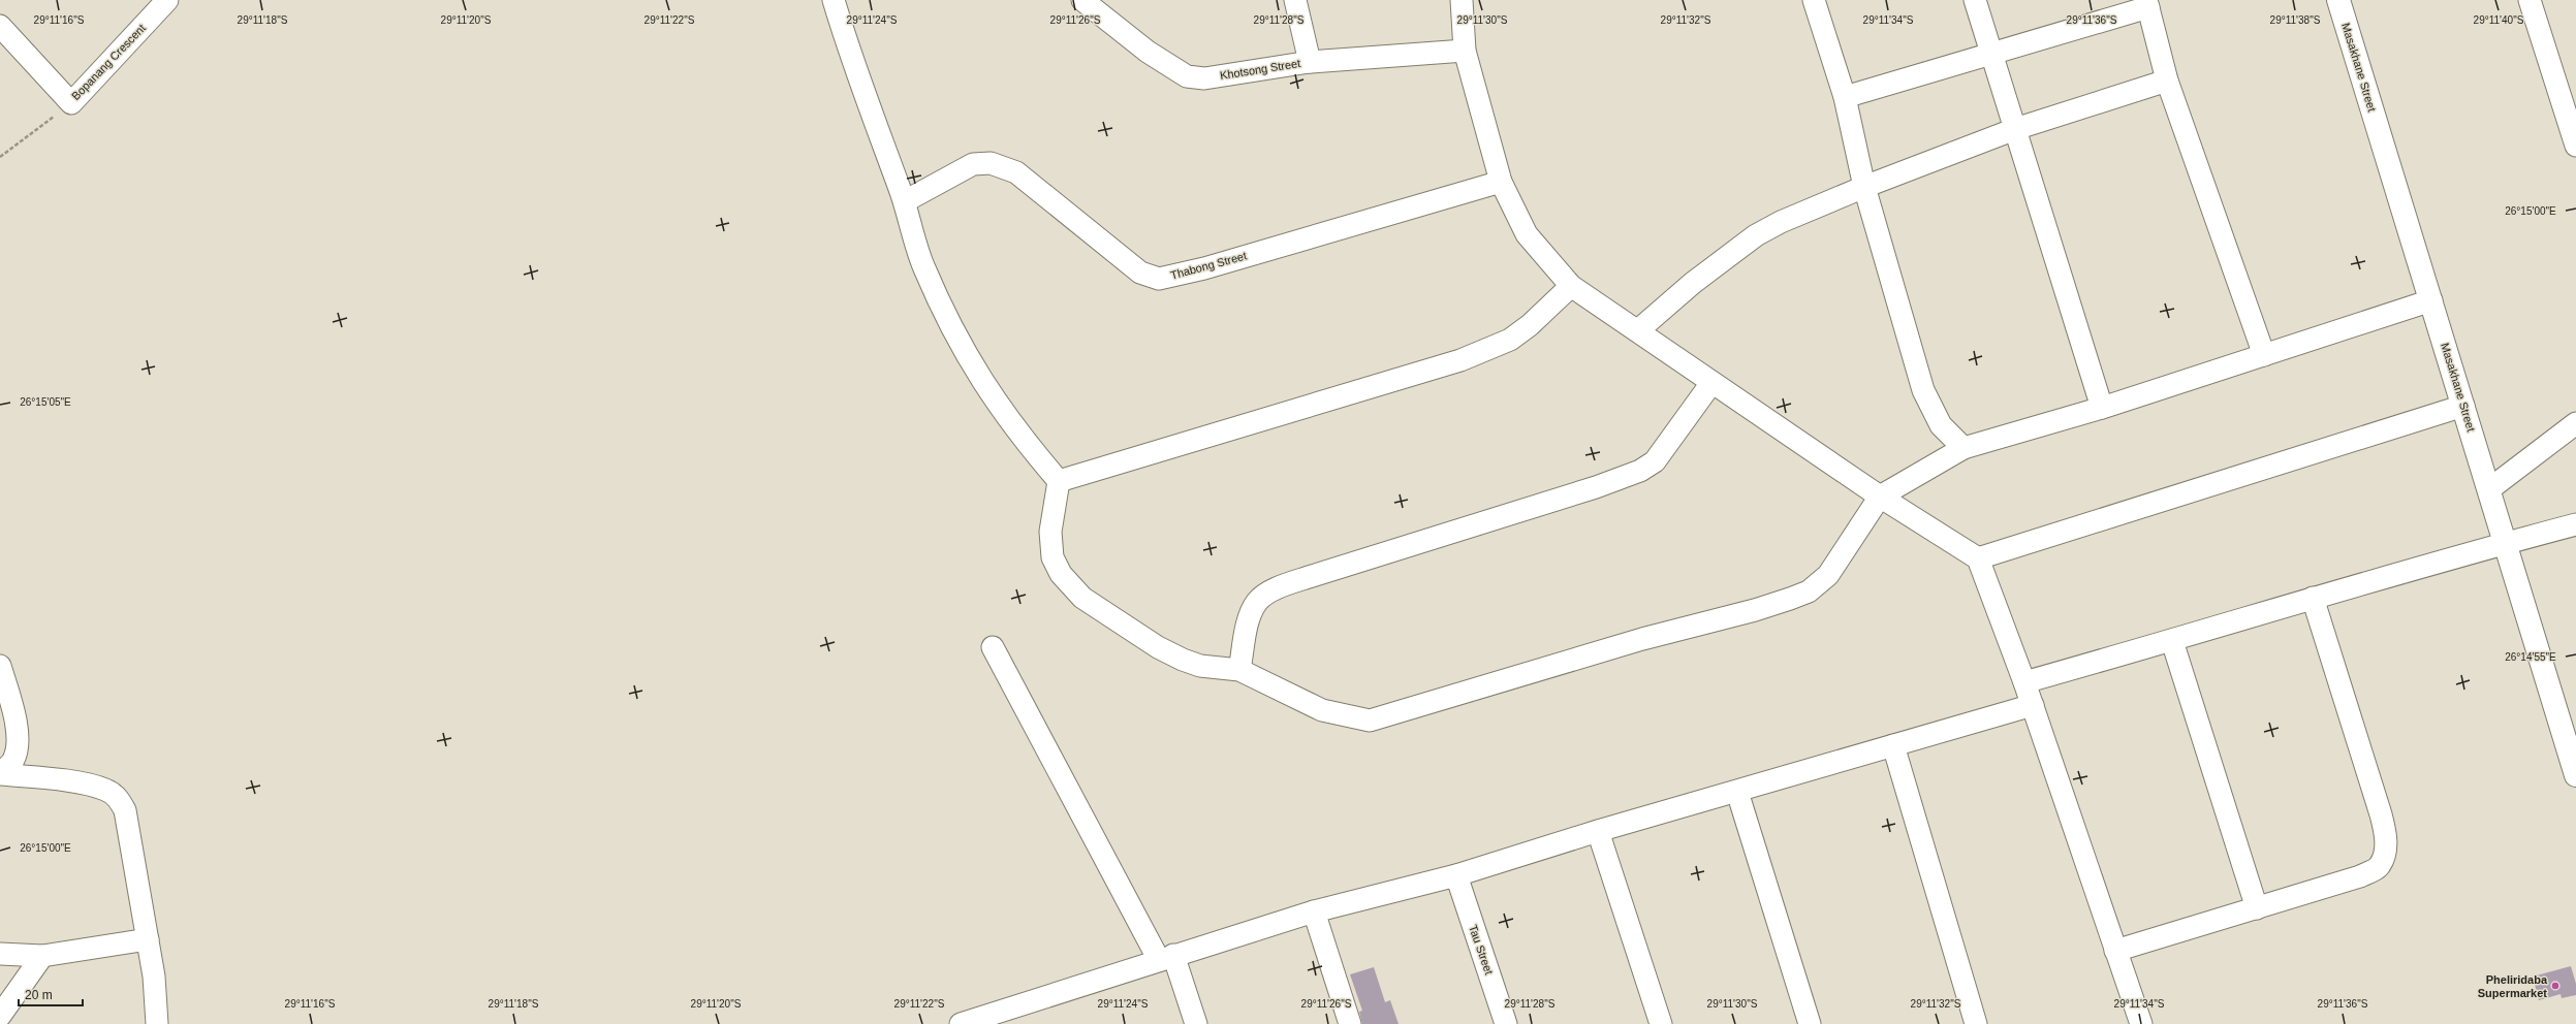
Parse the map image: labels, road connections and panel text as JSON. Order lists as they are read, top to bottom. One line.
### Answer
{"streets":{"street":["Bopanang Crescent","Masakhane Street","Khotsong Street","Thabong Street","Tau Street"]},"places":["Pheliridaba Supermarket"],"scale_bar":"20 m","coordinates":["29°11'40\"S","29°11'16\"S","29°11'18\"S","29°11'20\"S","29°11'22\"S","29°11'24\"S","29°11'26\"S","29°11'28\"S","29°11'30\"S","29°11'32\"S","29°11'34\"S","29°11'36\"S","29°11'38\"S","26°15'00\"E","26°15'05\"E","26°14'55\"E"]}
